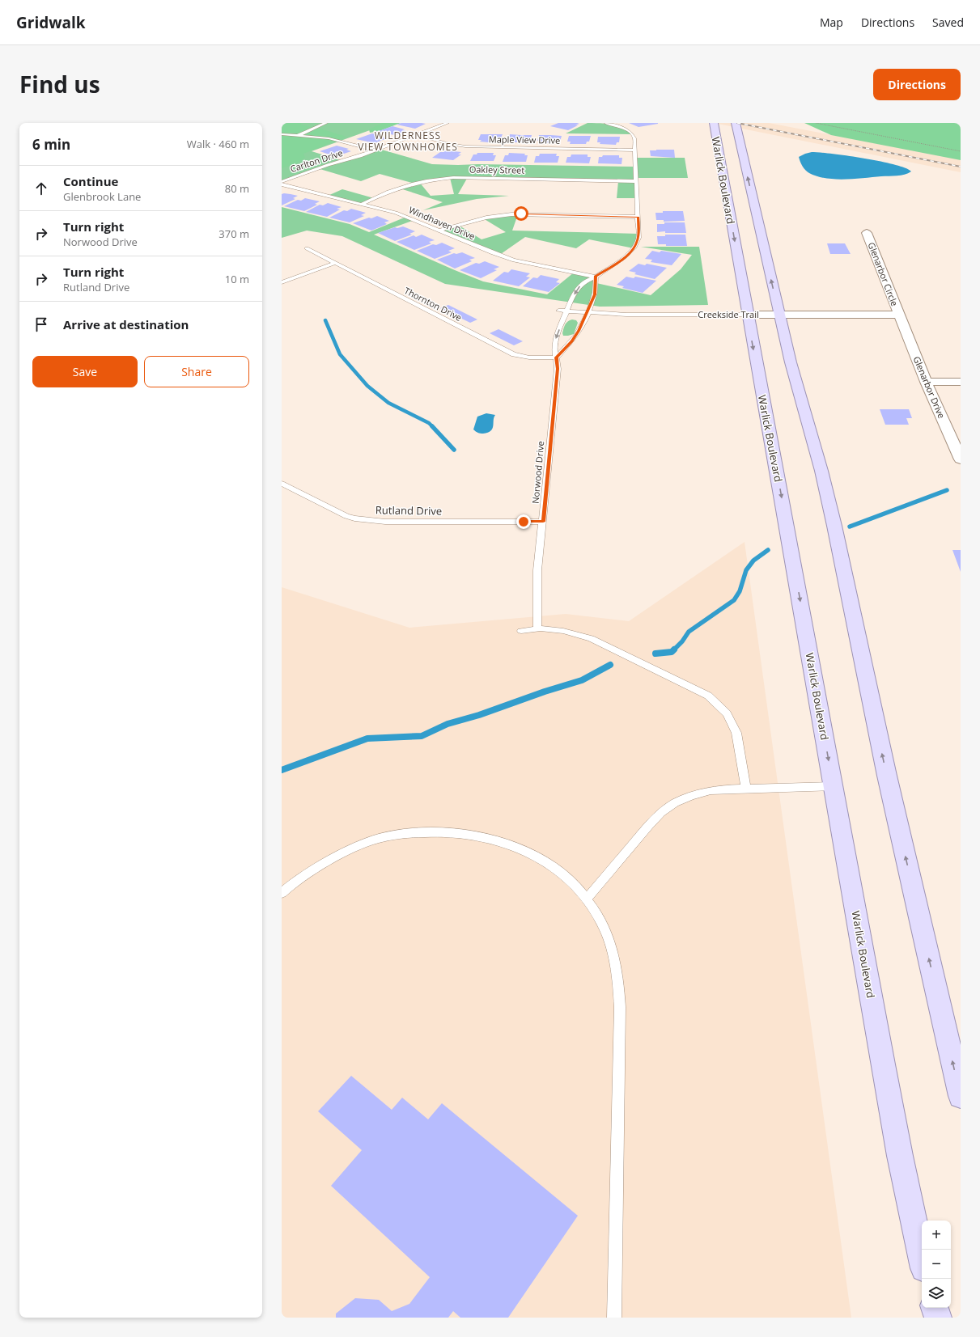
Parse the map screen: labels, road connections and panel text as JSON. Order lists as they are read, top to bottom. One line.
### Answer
{"streets":{"main road":["Warlick Boulevard"],"street":["Glenarbor Circle","Creekside Trail","Glenarbor Drive"],"lane":["Maple View Drive","Carlton Drive","Oakley Street","Windhaven Drive","Thornton Drive","Norwood Drive","Rutland Drive"]},"crossings":[["Maple View Drive","Carlton Drive"],["Maple View Drive","Norwood Drive"],["Oakley Street","Windhaven Drive"],["Oakley Street","Norwood Drive"],["Warlick Boulevard","Creekside Trail"],["Windhaven Drive","Norwood Drive"],["Glenarbor Circle","Creekside Trail"],["Glenarbor Circle","Glenarbor Drive"],["Thornton Drive","Norwood Drive"],["Creekside Trail","Glenarbor Drive"],["Creekside Trail","Norwood Drive"],["Norwood Drive","Rutland Drive"]],"districts":["WILDERNESS VIEW TOWNHOMES"],"page":{"header":"Gridwalk","nav":["Map","Directions","Saved"],"title":"Find us","buttons":["Directions",["Save","Share"]],"heading":["6 min","Walk · 460 m"],"list":[["Continue","Glenbrook Lane","80 m"],["Turn right","Norwood Drive","370 m"],["Turn right","Rutland Drive","10 m"],"Arrive at destination"],"map_buttons":["+","−"]}}
